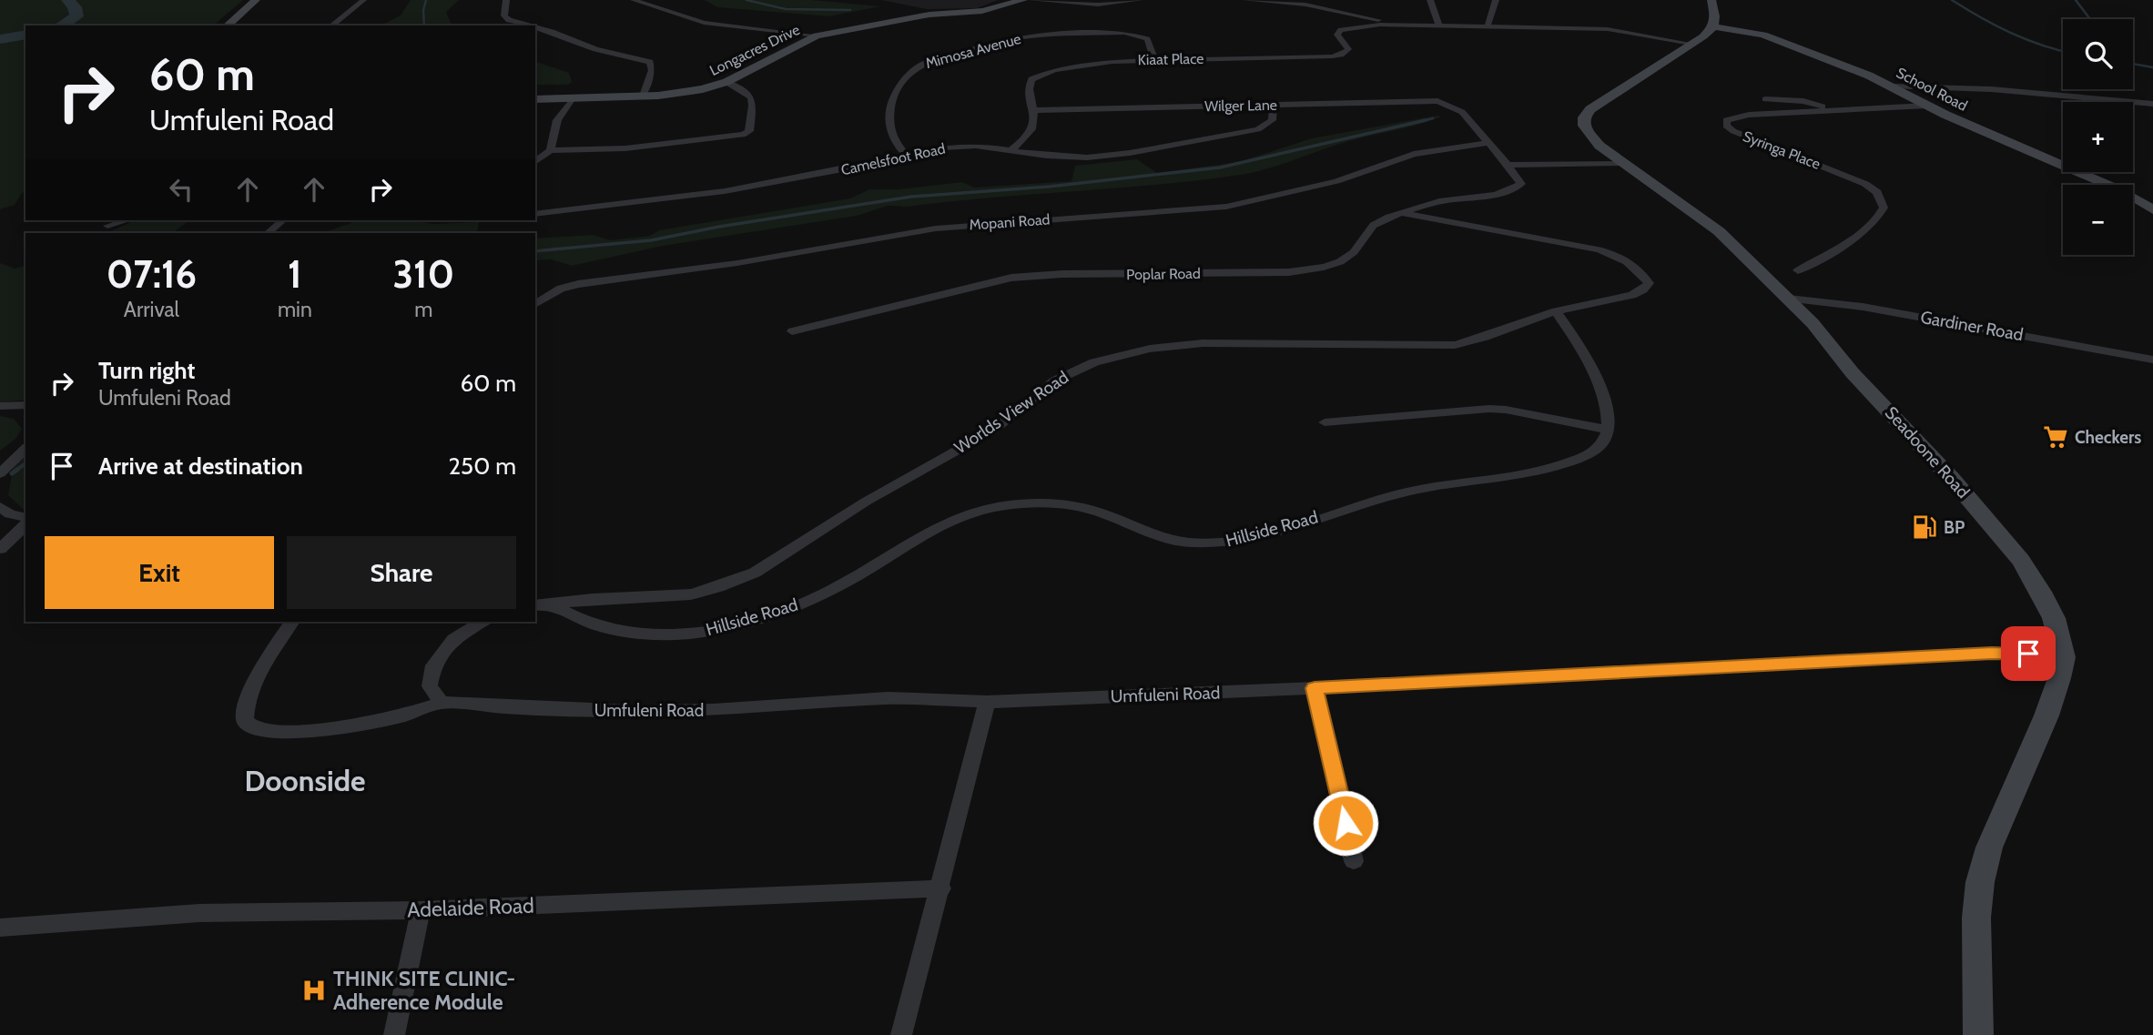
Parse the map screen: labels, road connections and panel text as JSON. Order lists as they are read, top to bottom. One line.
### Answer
{"streets":{"street":["Longacres Drive","Mimosa Avenue","Kiaat Place","School Road","Wilger Lane","Syringa Place","Camelsfoot Road","Mopani Road","Poplar Road","Gardiner Road","Worlds View Road","Seadoone Road","Hillside Road","Umfuleni Road","Adelaide Road"]},"crossings":[["Mimosa Avenue","Kiaat Place"],["Mimosa Avenue","Camelsfoot Road"],["Kiaat Place","Wilger Lane"],["Kiaat Place","Camelsfoot Road"],["School Road","Syringa Place"],["School Road","Seadoone Road"],["Wilger Lane","Camelsfoot Road"],["Wilger Lane","Mopani Road"],["Gardiner Road","Seadoone Road"],["Worlds View Road","Hillside Road"],["Seadoone Road","Umfuleni Road"]],"districts":["Doonside"],"places":{"supermarket":["Checkers"],"fuel station":["BP"],"hospital":["THINK SITE CLINIC- Adherence Module"]},"page":{"map_buttons":["+","−"],"turn":["60 m","Umfuleni Road"],"eta":["07:16","Arrival","1","min","310","m"],"list":[{"name":"Turn right","note":"Umfuleni Road","value":"60 m"},{"name":"Arrive at destination","value":"250 m"}],"buttons":["Exit","Share"]}}
